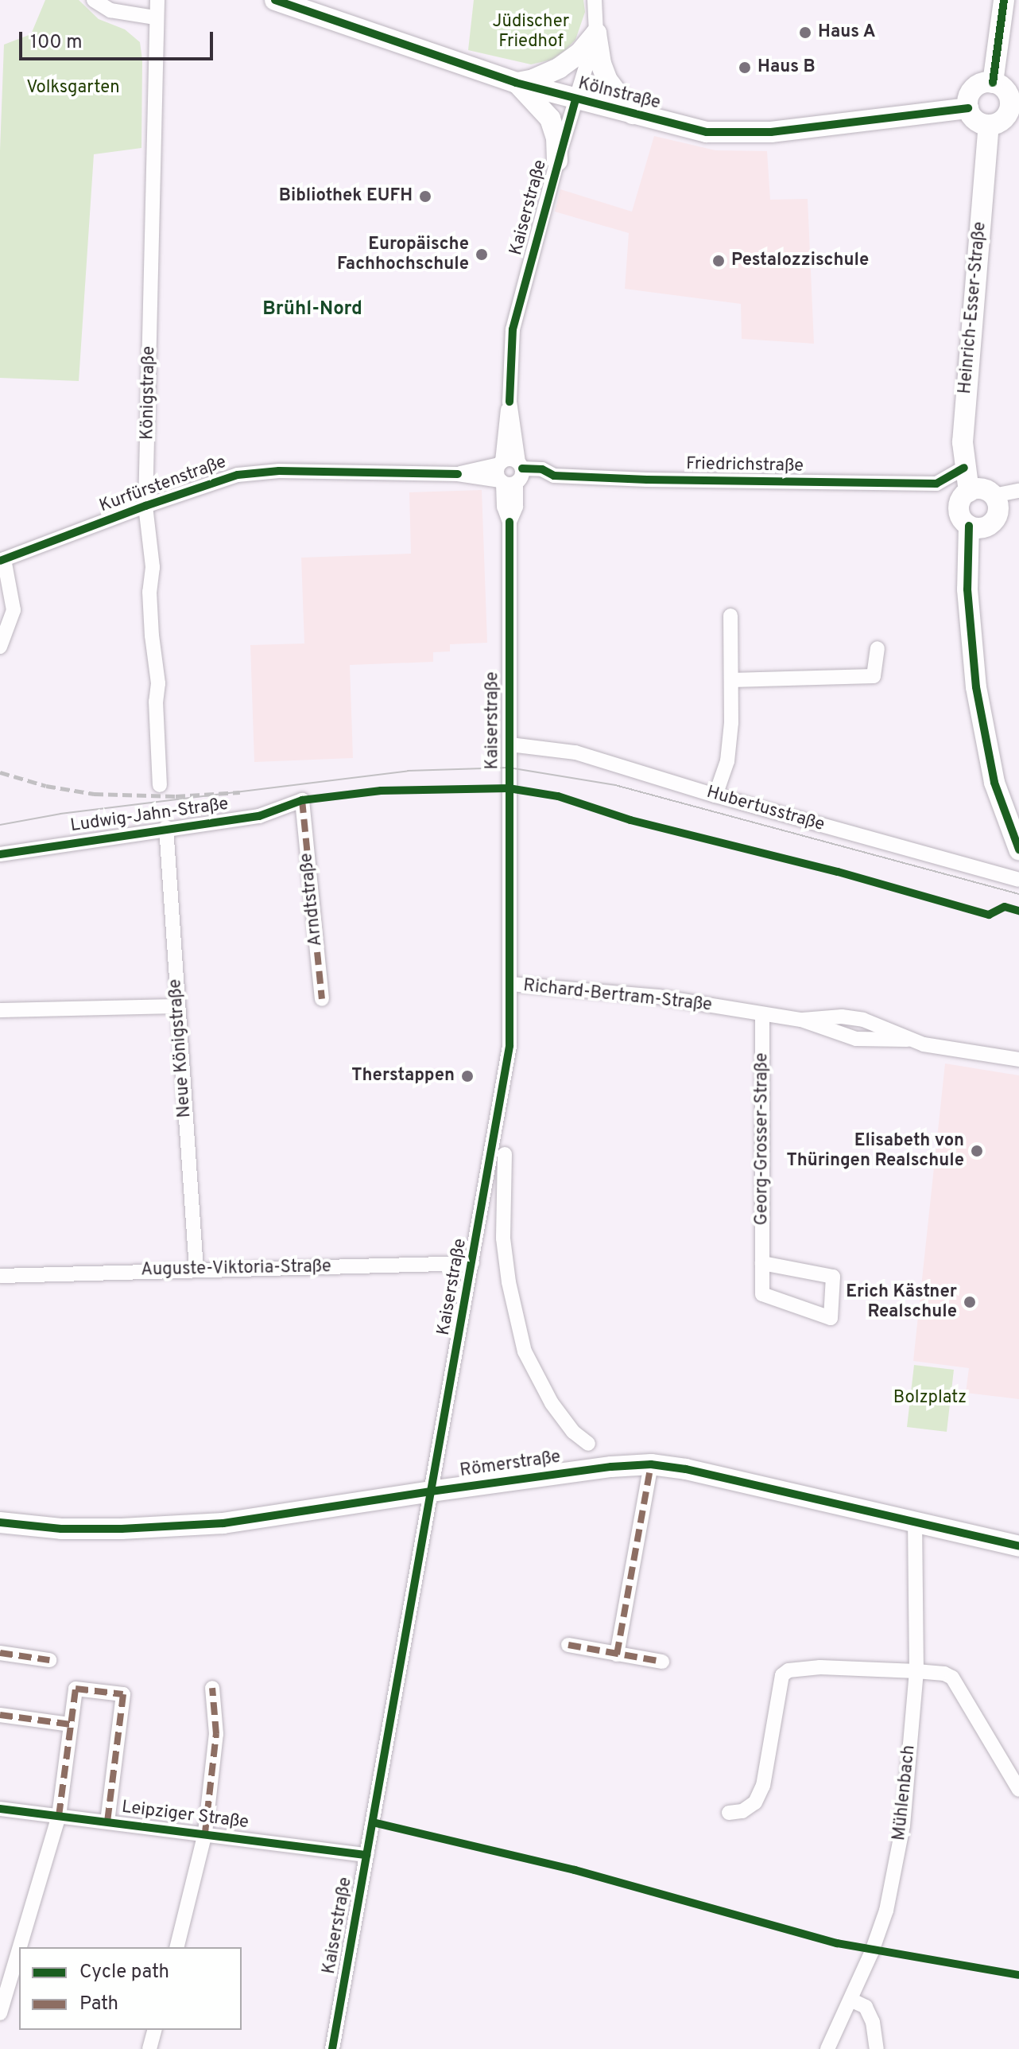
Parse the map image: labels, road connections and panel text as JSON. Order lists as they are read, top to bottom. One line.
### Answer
{"streets":{"main road":["Kölnstraße","Heinrich-Esser-Straße","Römerstraße"],"street":["Kaiserstraße","Königstraße","Friedrichstraße","Kurfürstenstraße","Hubertusstraße","Ludwig-Jahn-Straße","Arndtstraße","Richard-Bertram-Straße","Neue Königstraße","Georg-Grosser-Straße","Auguste-Viktoria-Straße","Mühlenbach","Leipziger Straße"]},"crossings":[["Kölnstraße","Kaiserstraße"],["Kölnstraße","Heinrich-Esser-Straße"],["Kaiserstraße","Friedrichstraße"],["Kaiserstraße","Kurfürstenstraße"],["Kaiserstraße","Hubertusstraße"],["Kaiserstraße","Richard-Bertram-Straße"],["Kaiserstraße","Auguste-Viktoria-Straße"],["Kaiserstraße","Römerstraße"],["Kaiserstraße","Leipziger Straße"],["Heinrich-Esser-Straße","Friedrichstraße"],["Königstraße","Kurfürstenstraße"],["Friedrichstraße","Kurfürstenstraße"],["Ludwig-Jahn-Straße","Arndtstraße"],["Ludwig-Jahn-Straße","Neue Königstraße"],["Richard-Bertram-Straße","Georg-Grosser-Straße"],["Neue Königstraße","Auguste-Viktoria-Straße"],["Römerstraße","Mühlenbach"]],"districts":["Brühl-Nord"],"parks":["Jüdischer Friedhof","Volksgarten","Bolzplatz"],"places":["Haus A","Haus B","Bibliothek EUFH","Europäische Fachhochschule","Pestalozzischule","Therstappen","Elisabeth von Thüringen Realschule","Erich Kästner Realschule"],"legend":["Cycle path","Path"],"scale_bar":"100 m"}
